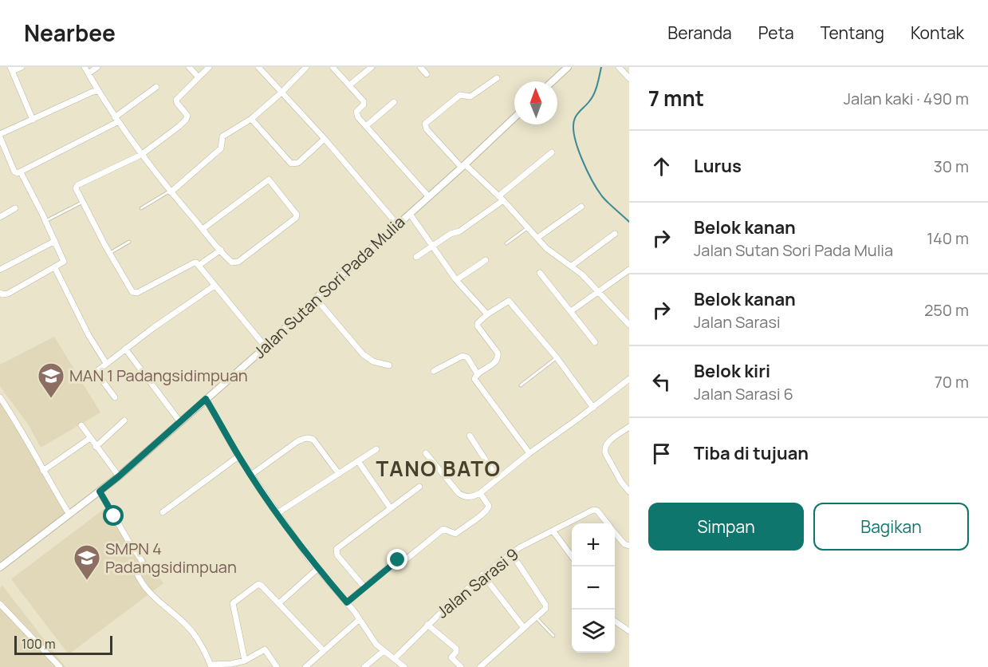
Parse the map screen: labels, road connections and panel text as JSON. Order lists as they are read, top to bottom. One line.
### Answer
{"streets":{"street":["Jalan Sutan Sori Pada Mulia","Jalan Sarasi 9"]},"districts":["TANO BATO"],"places":{"school or university":["MAN 1 Padangsidimpuan","SMPN 4 Padangsidimpuan"]},"scale_bar":"100 m","north":"top","page":{"header":"Nearbee","nav":["Beranda","Peta","Tentang","Kontak"],"heading":["7 mnt","Jalan kaki · 490 m"],"list":[["Lurus","30 m"],["Belok kanan","Jalan Sutan Sori Pada Mulia","140 m"],["Belok kanan","Jalan Sarasi","250 m"],["Belok kiri","Jalan Sarasi 6","70 m"],"Tiba di tujuan"],"buttons":["Simpan","Bagikan"],"map_buttons":["+","−"],"scale":"100 m"}}
